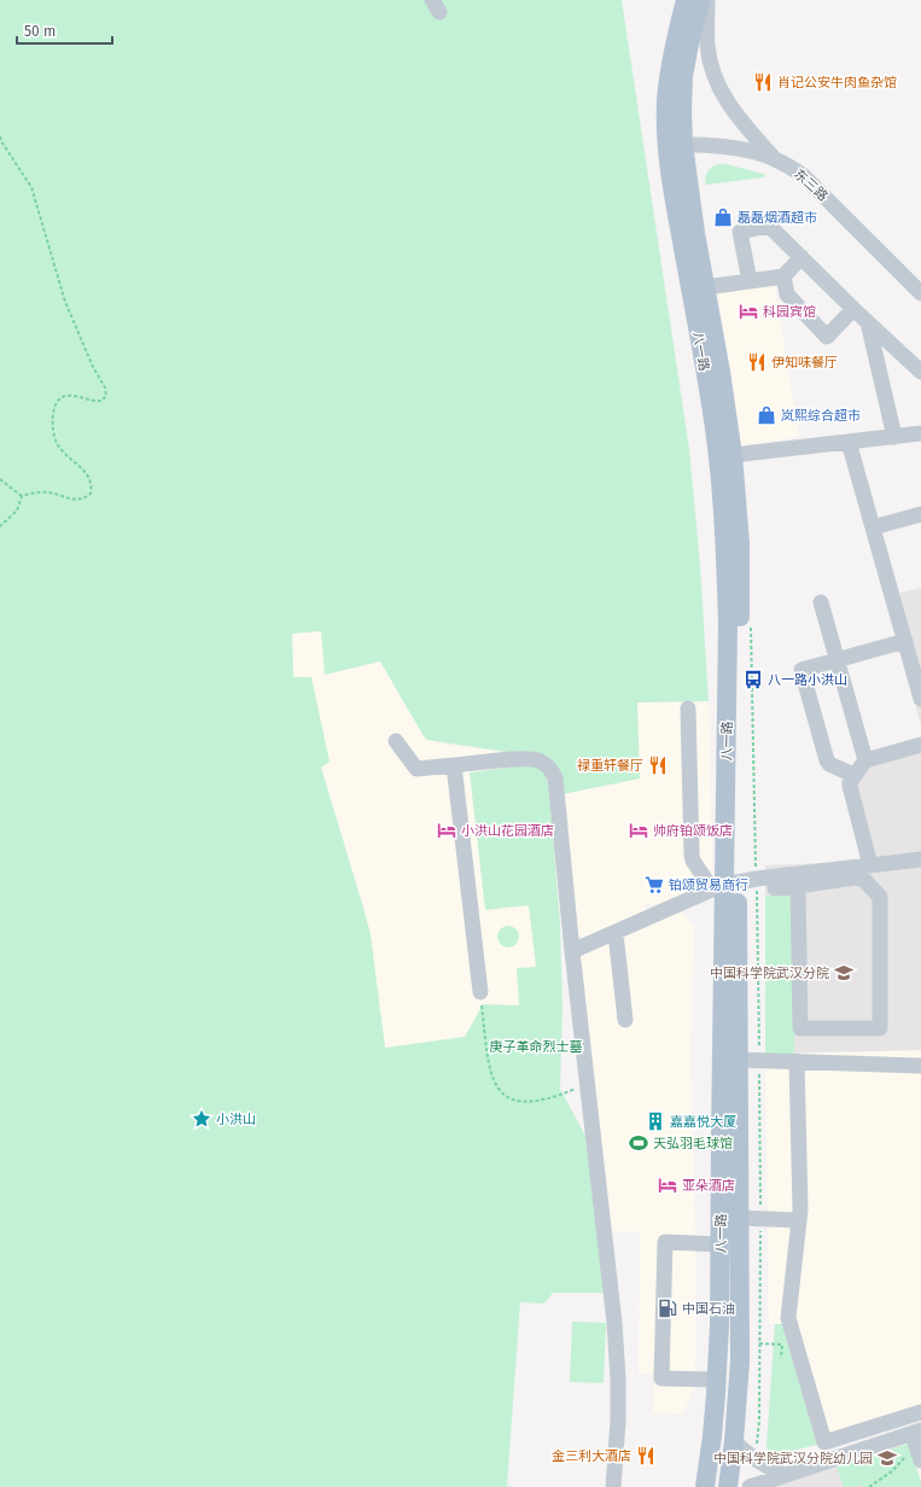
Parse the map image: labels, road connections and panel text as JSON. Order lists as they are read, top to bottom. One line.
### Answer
{"streets":{"main road":["八一路"],"street":["东三路"]},"crossings":[["东三路","八一路"]],"parks":["庚子革命烈士墓"],"places":{"restaurant":["肖记公安牛肉鱼杂馆","伊知味餐厅","禄重轩餐厅","金三利大酒店"],"shop":["磊磊烟酒超市","岚熙综合超市"],"hotel":["科园宾馆","小洪山花园酒店","帅府铂颂饭店","亚朵酒店"],"bus stop":["八一路小洪山"],"supermarket":["铂颂贸易商行"],"school or university":["中国科学院武汉分院","中国科学院武汉分院幼儿园"],"place":["小洪山"],"building":["嘉嘉悦大厦"],"sports":["天弘羽毛球馆"],"fuel station":["中国石油"]},"scale_bar":"50 m"}
